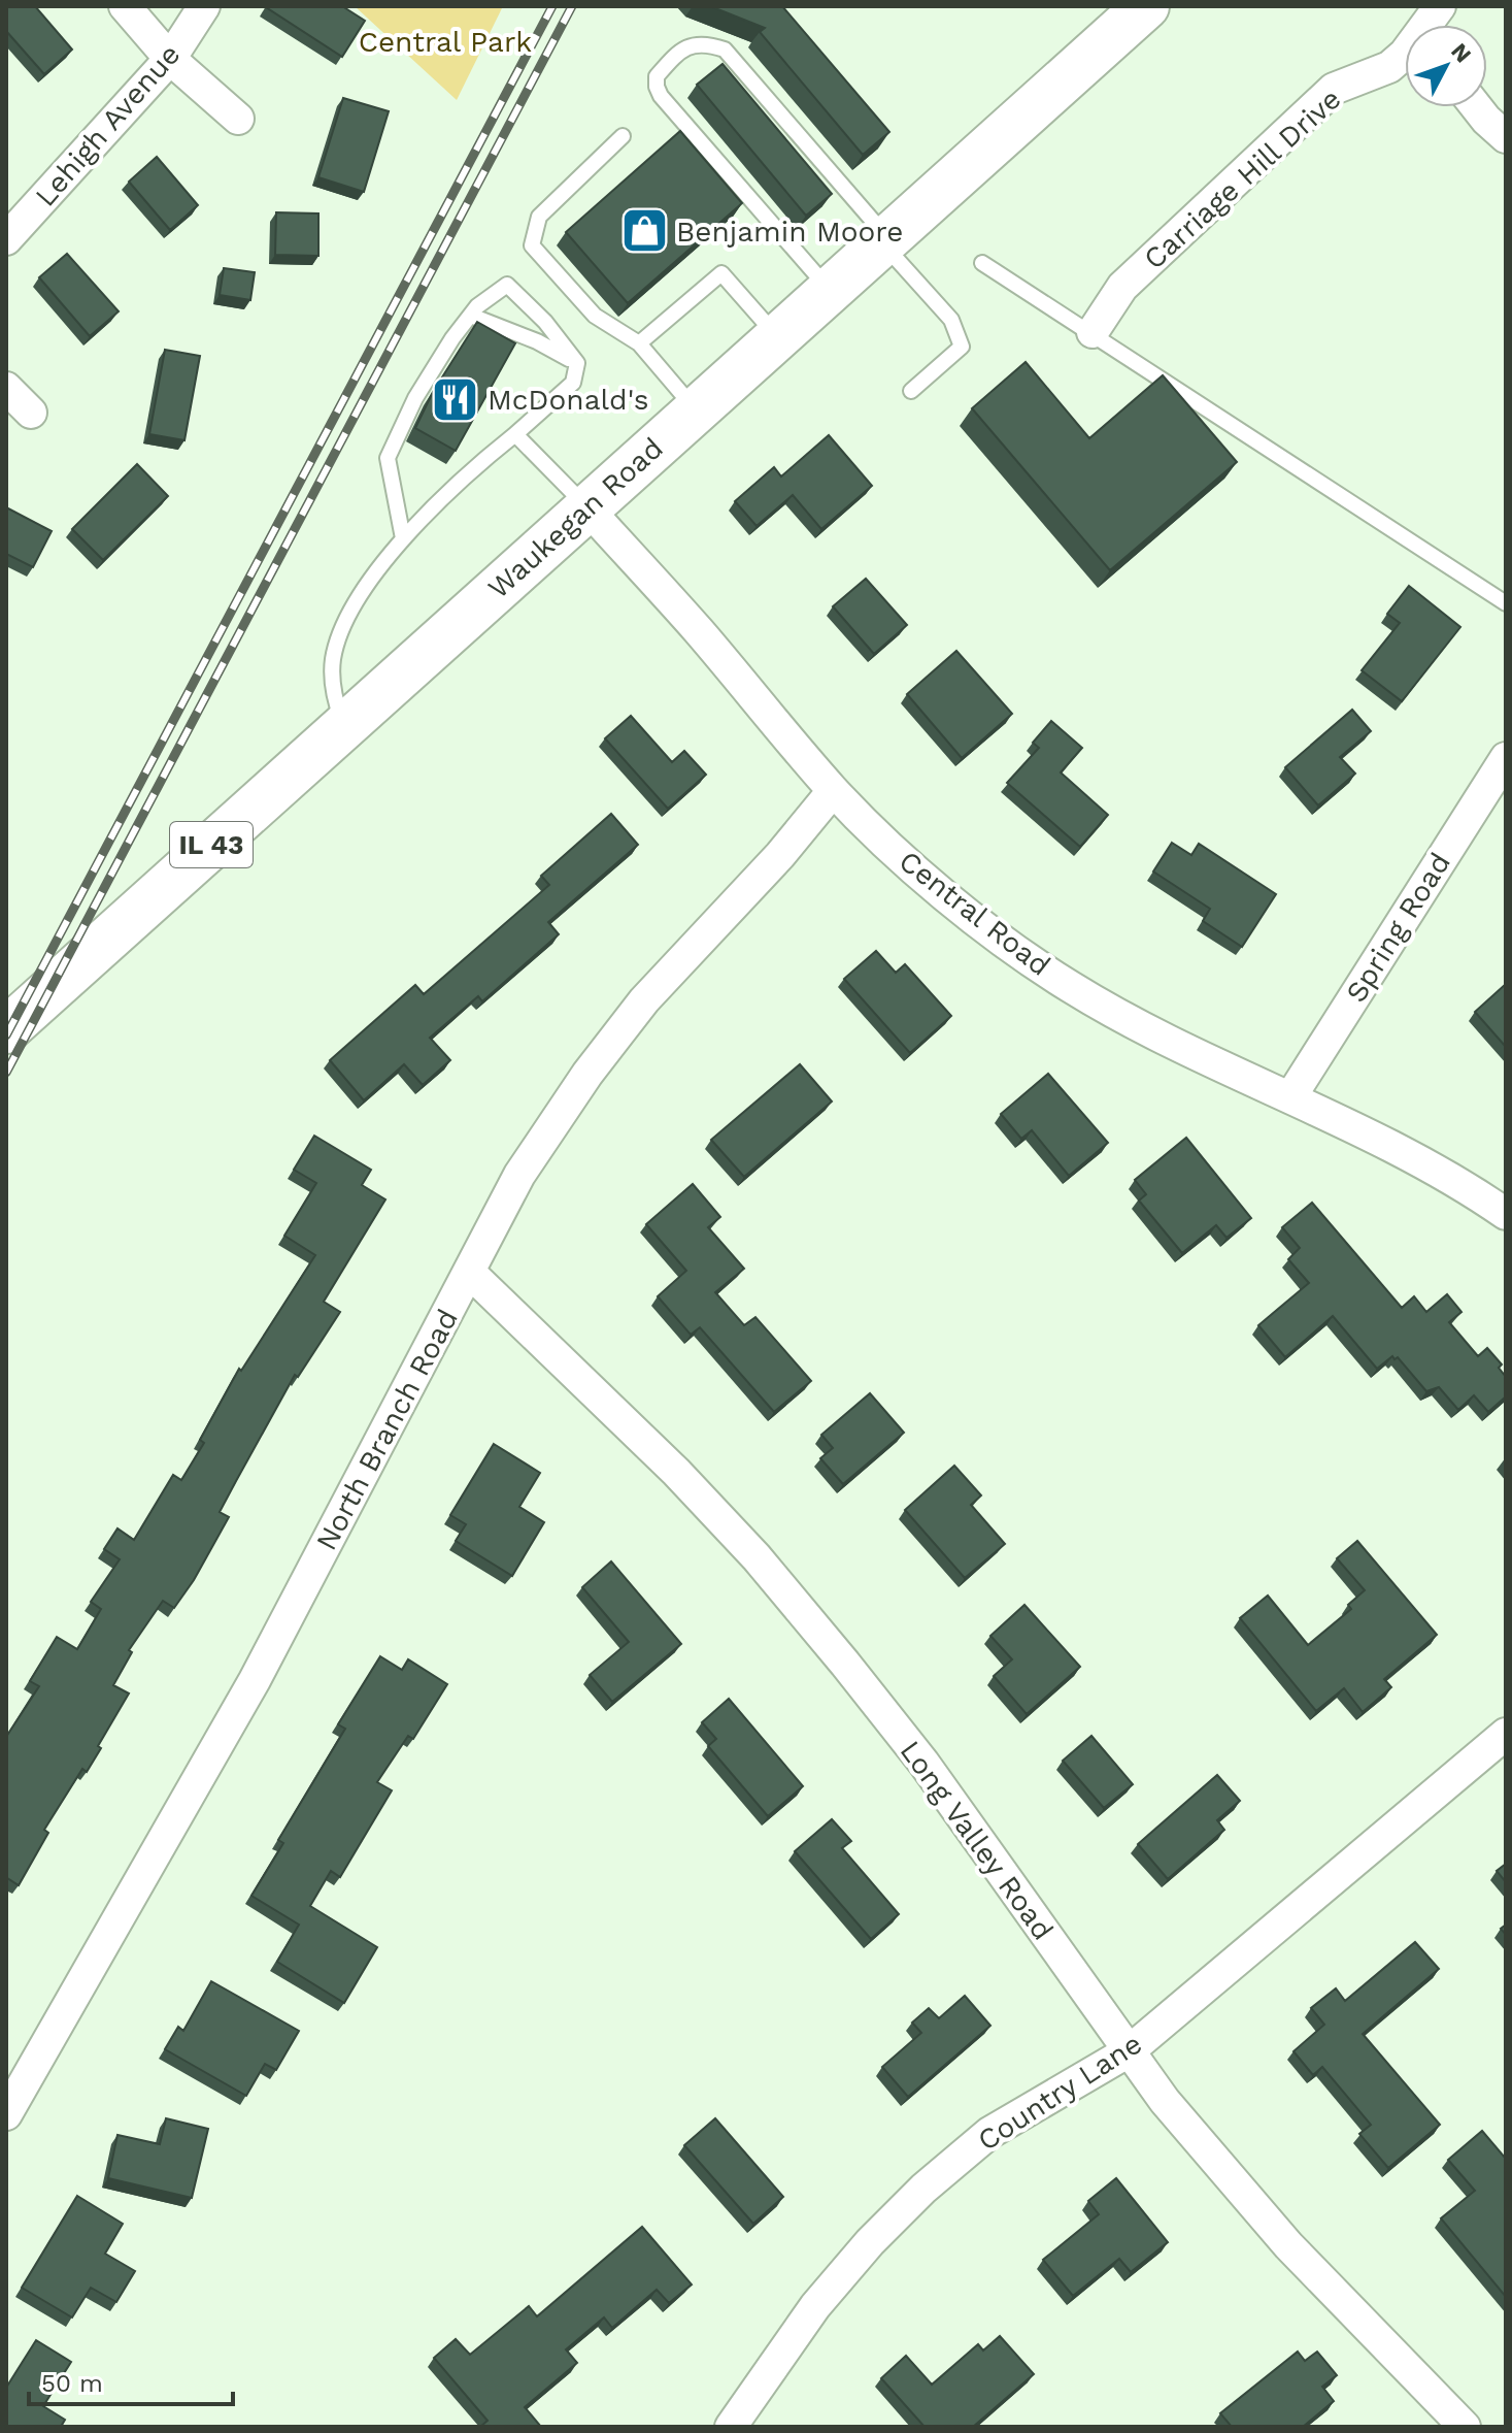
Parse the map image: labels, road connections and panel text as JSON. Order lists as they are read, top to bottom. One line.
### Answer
{"streets":{"main road":["Waukegan Road","IL 43"],"street":["Lehigh Avenue","Carriage Hill Drive","Central Road","Spring Road","North Branch Road","Long Valley Road","Country Lane"]},"crossings":[["Waukegan Road","Central Road"],["Central Road","Spring Road"],["Central Road","North Branch Road"],["North Branch Road","Long Valley Road"],["Long Valley Road","Country Lane"]],"parks":["Central Park"],"places":{"shop":["Benjamin Moore"],"restaurant":["McDonald's"]},"scale_bar":"50 m","north":"top right"}
